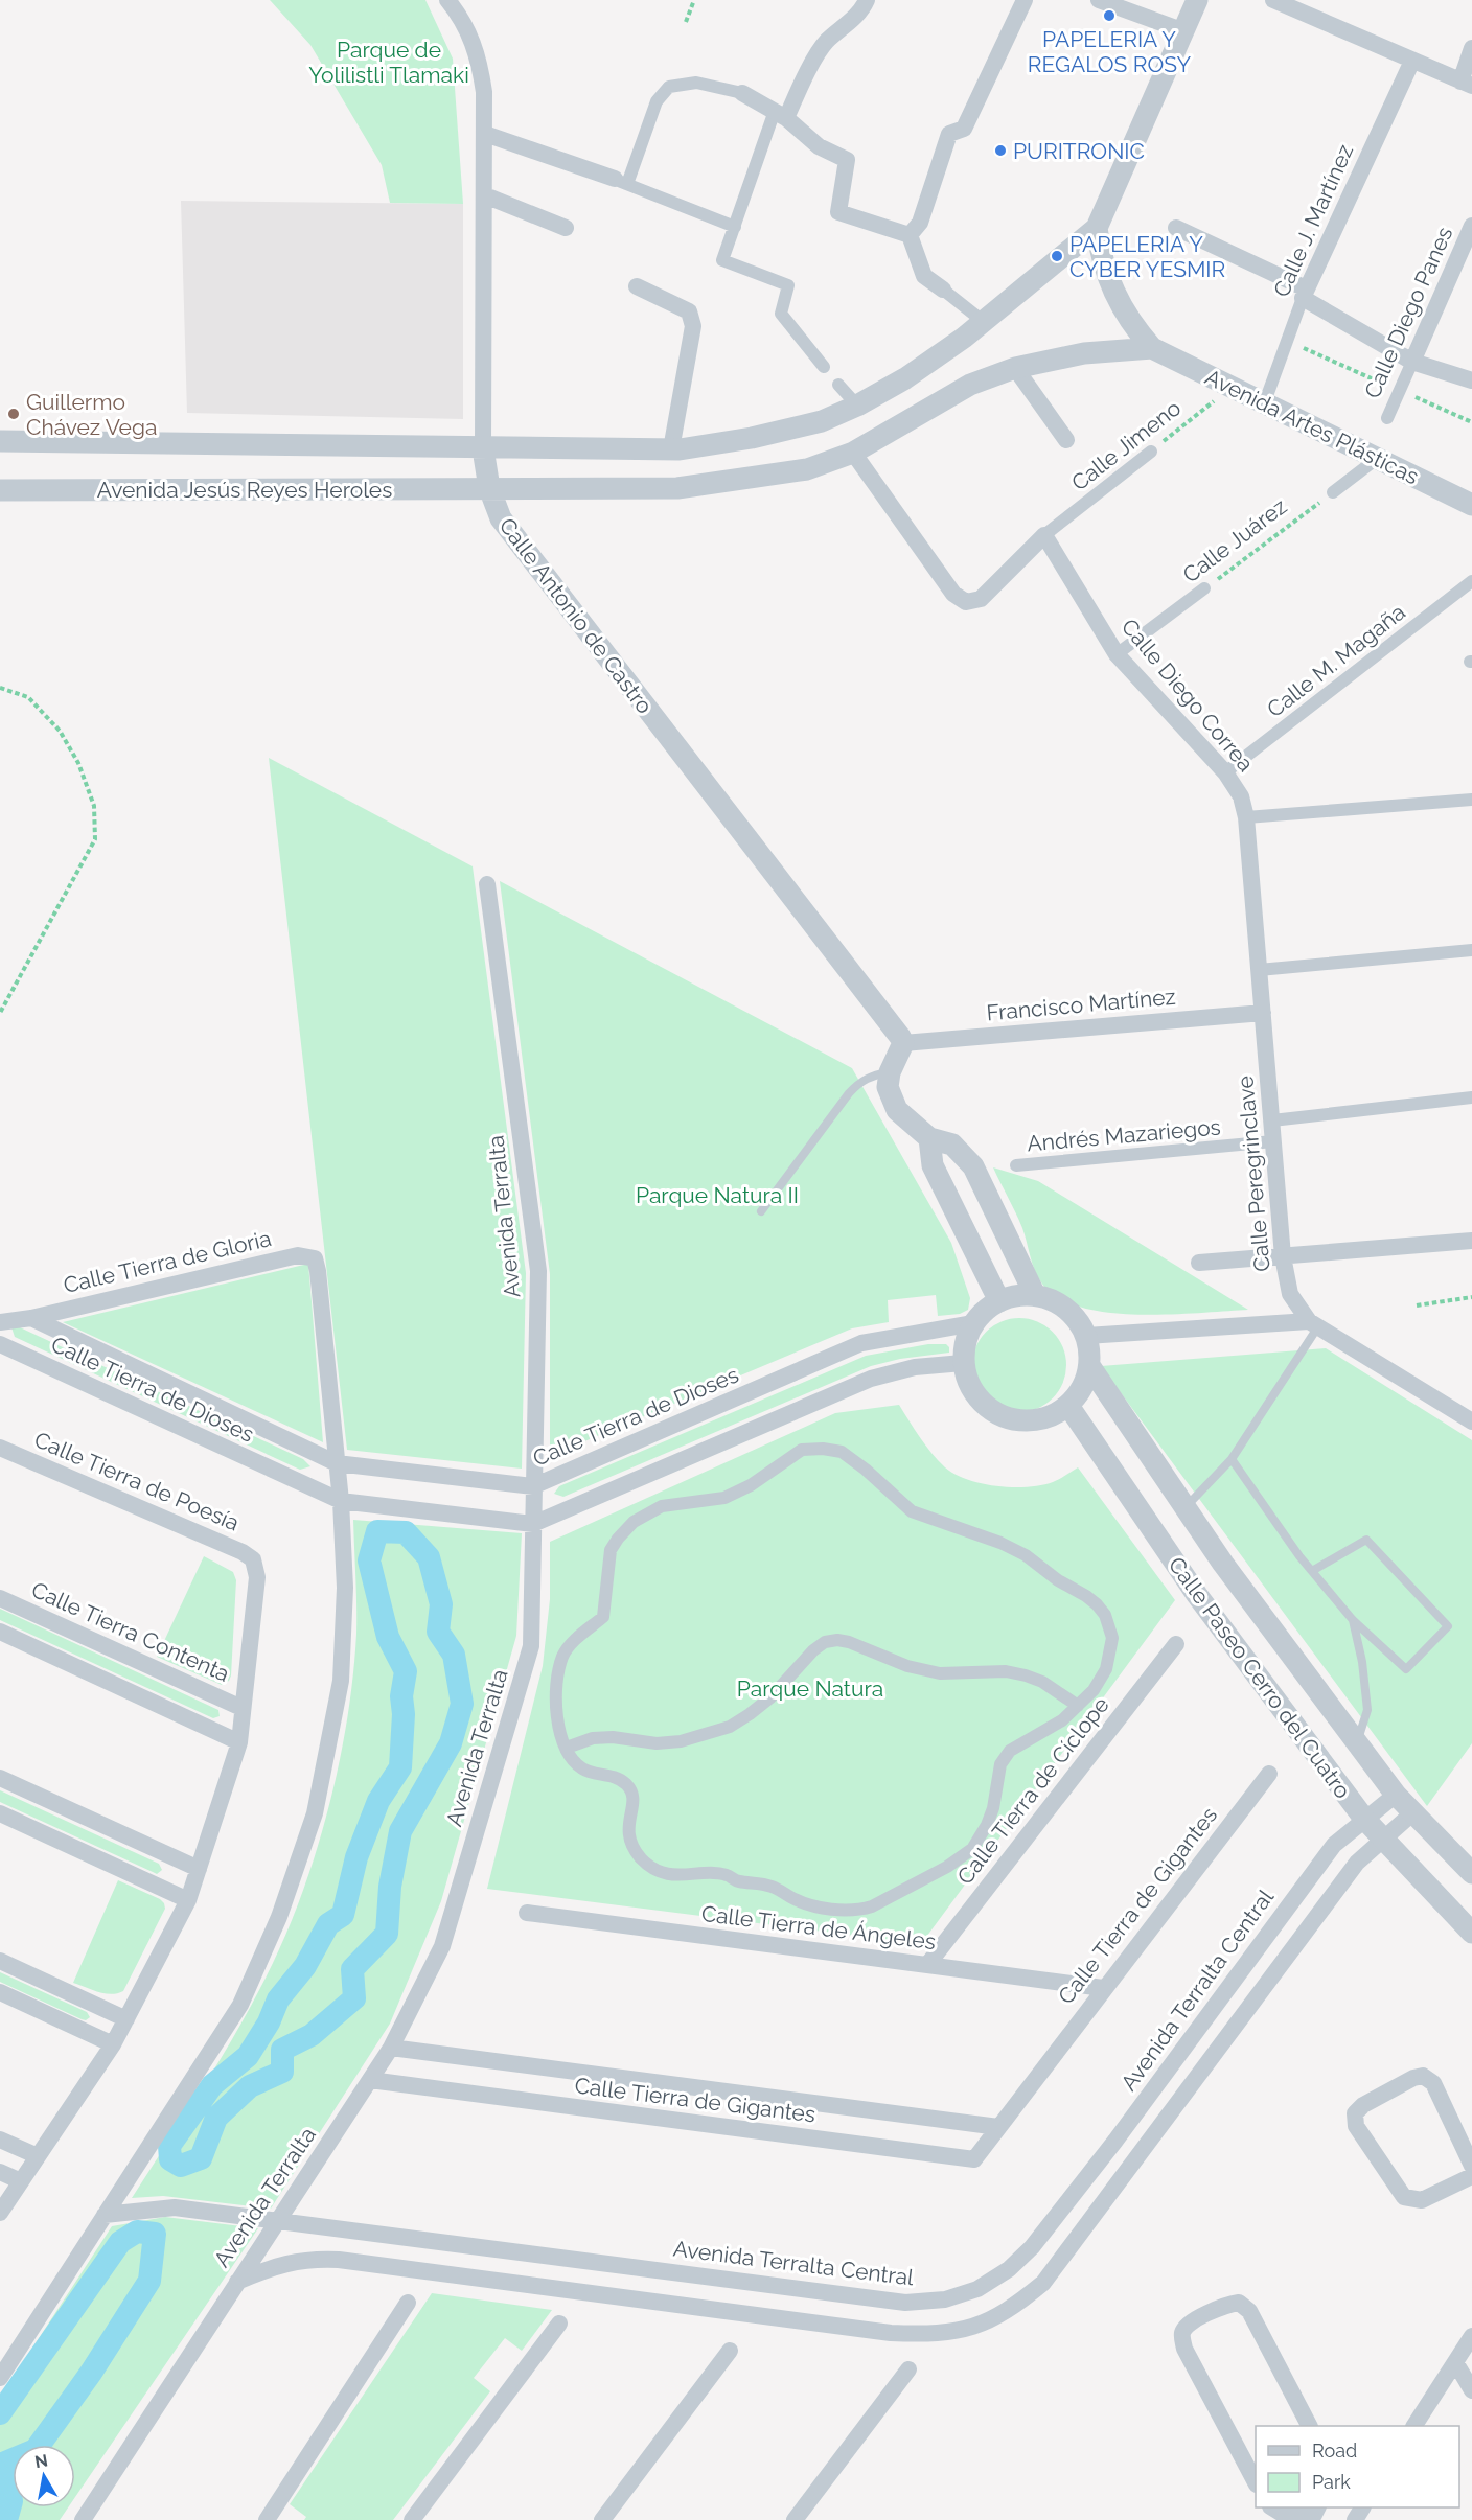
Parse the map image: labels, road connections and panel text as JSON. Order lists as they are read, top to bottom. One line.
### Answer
{"streets":{"street":["Calle J. Martínez","Calle Diego Panes","Avenida Artes Plásticas","Calle Jimeno","Avenida Jesús Reyes Heroles","Calle Juárez","Calle Antonio de Castro","Calle M. Magaña","Calle Diego Correa","Francisco Martínez","Andrés Mazariegos","Calle Peregrinclave","Avenida Terralta","Calle Tierra de Gloria","Calle Tierra de Dioses","Calle Tierra de Poesía","Calle Tierra Contenta","Calle Paseo Cerro del Cuatro","Calle Tierra de Cíclope","Calle Tierra de Gigantes","Calle Tierra de Ángeles","Avenida Terralta Central"]},"crossings":[["Calle J. Martínez","Avenida Artes Plásticas"],["Avenida Artes Plásticas","Calle Jimeno"],["Calle Jimeno","Calle Diego Correa"],["Avenida Jesús Reyes Heroles","Calle Antonio de Castro"],["Calle Juárez","Calle Diego Correa"],["Calle Antonio de Castro","Francisco Martínez"],["Calle M. Magaña","Calle Diego Correa"],["Calle Diego Correa","Francisco Martínez"],["Calle Diego Correa","Calle Peregrinclave"],["Francisco Martínez","Calle Peregrinclave"],["Andrés Mazariegos","Calle Peregrinclave"],["Avenida Terralta","Calle Tierra de Dioses"],["Avenida Terralta","Calle Tierra de Gigantes"],["Avenida Terralta","Avenida Terralta Central"],["Calle Tierra de Gloria","Calle Tierra de Dioses"],["Calle Tierra de Dioses","Calle Paseo Cerro del Cuatro"],["Calle Tierra de Poesía","Calle Tierra Contenta"],["Calle Paseo Cerro del Cuatro","Avenida Terralta Central"],["Calle Tierra de Cíclope","Calle Tierra de Ángeles"],["Calle Tierra de Gigantes","Calle Tierra de Ángeles"]],"parks":["Parque de Yolilistli Tlamaki","Parque Natura II","Parque Natura"],"places":["PAPELERIA Y REGALOS ROSY","PURITRONIC","PAPELERIA Y CYBER YESMIR","Guillermo Chávez Vega"],"legend":["Road","Park"],"north":"top"}
